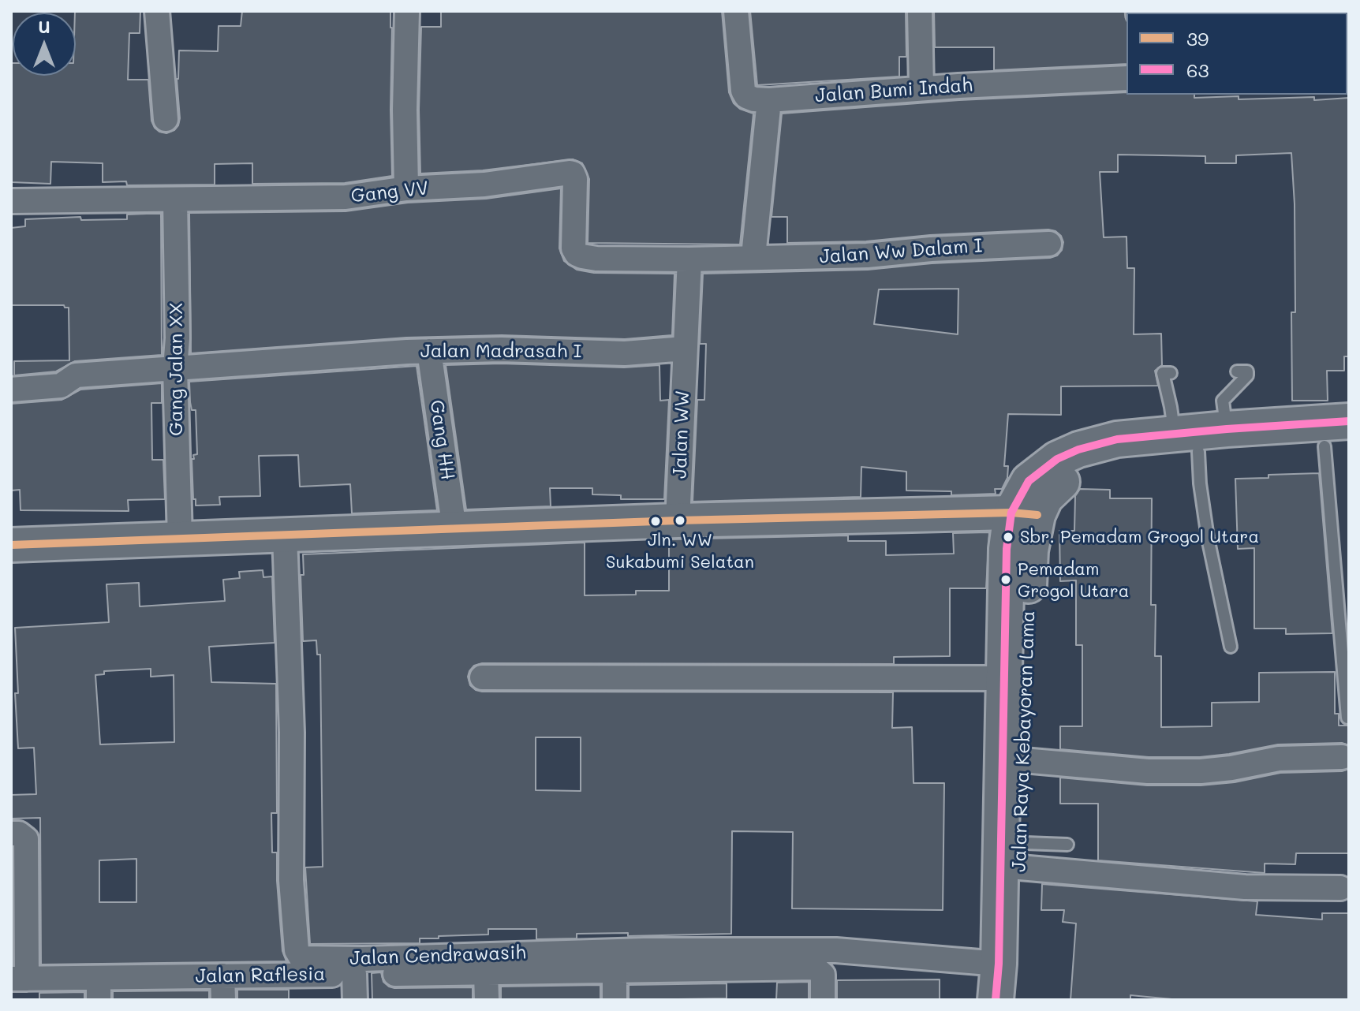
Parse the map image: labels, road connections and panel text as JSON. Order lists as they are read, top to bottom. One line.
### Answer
{"streets":{"main road":["Jalan Raya Kebayoran Lama"],"street":["Jalan Bumi Indah","Gang VV","Jalan Ww Dalam I","Jalan Madrasah I","Gang Jalan XX","Jalan WW","Gang HH","Jalan Cendrawasih","Jalan Raflesia"]},"crossings":[["Gang VV","Gang Jalan XX"],["Jalan Madrasah I","Gang Jalan XX"],["Jalan Madrasah I","Jalan WW"],["Jalan Madrasah I","Gang HH"],["Jalan Raya Kebayoran Lama","Jalan Cendrawasih"]],"places":["Jln. WW Sukabumi Selatan","Sbr. Pemadam Grogol Utara","Pemadam Grogol Utara"],"lines":["transit line 63","transit line 39"],"legend":["39","63"],"north":"top"}
